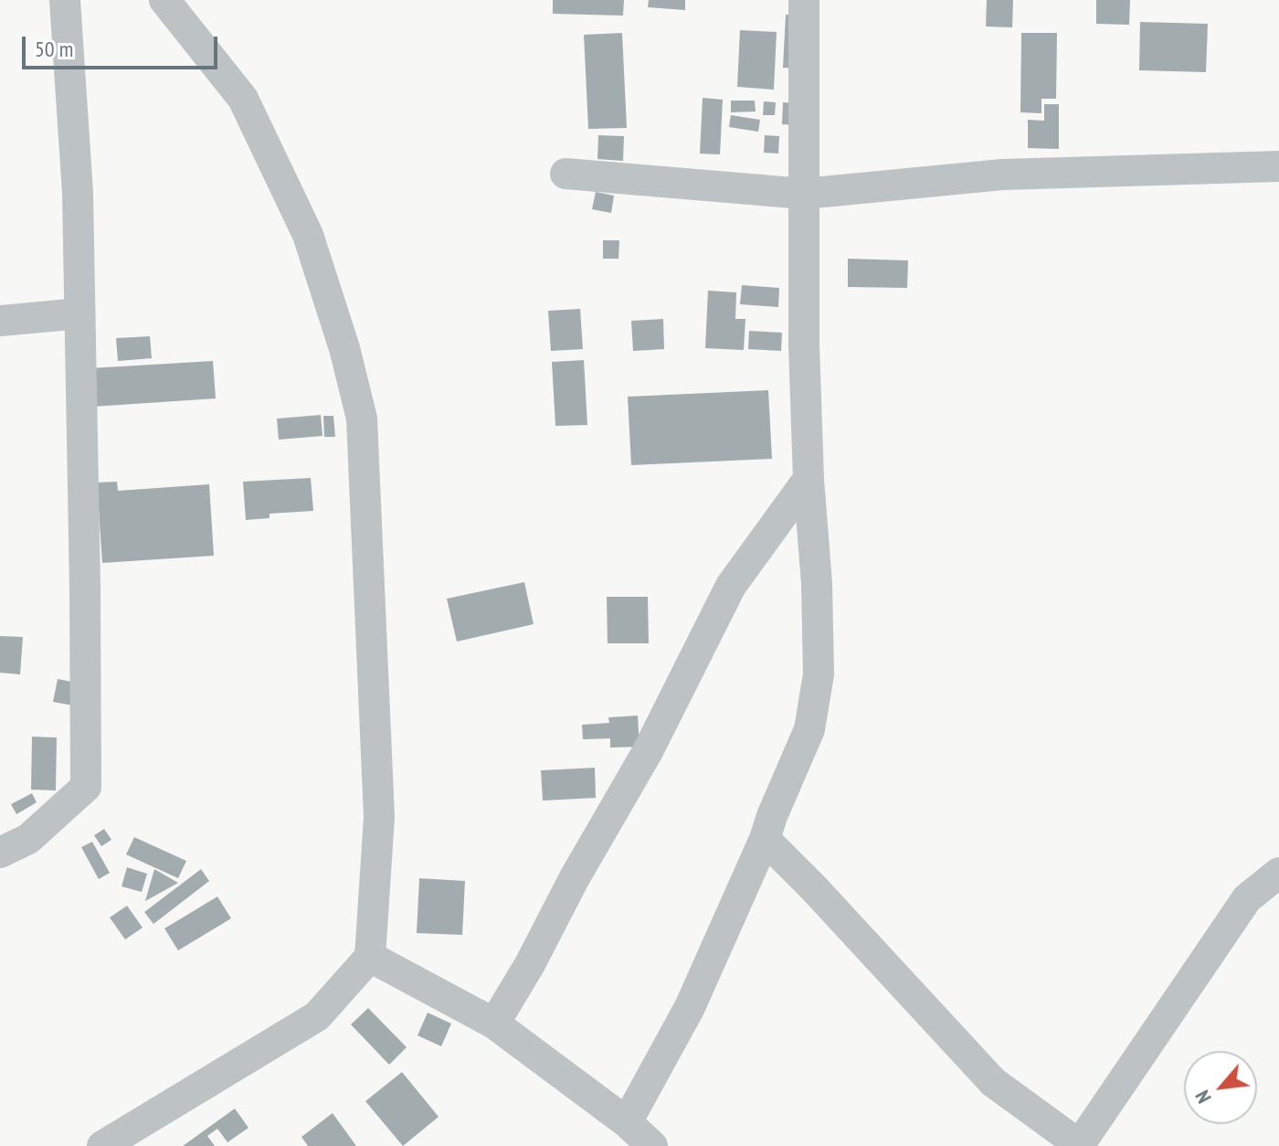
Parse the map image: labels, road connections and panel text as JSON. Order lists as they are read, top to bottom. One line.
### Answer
{"scale_bar":"50 m","north":"bottom left"}
